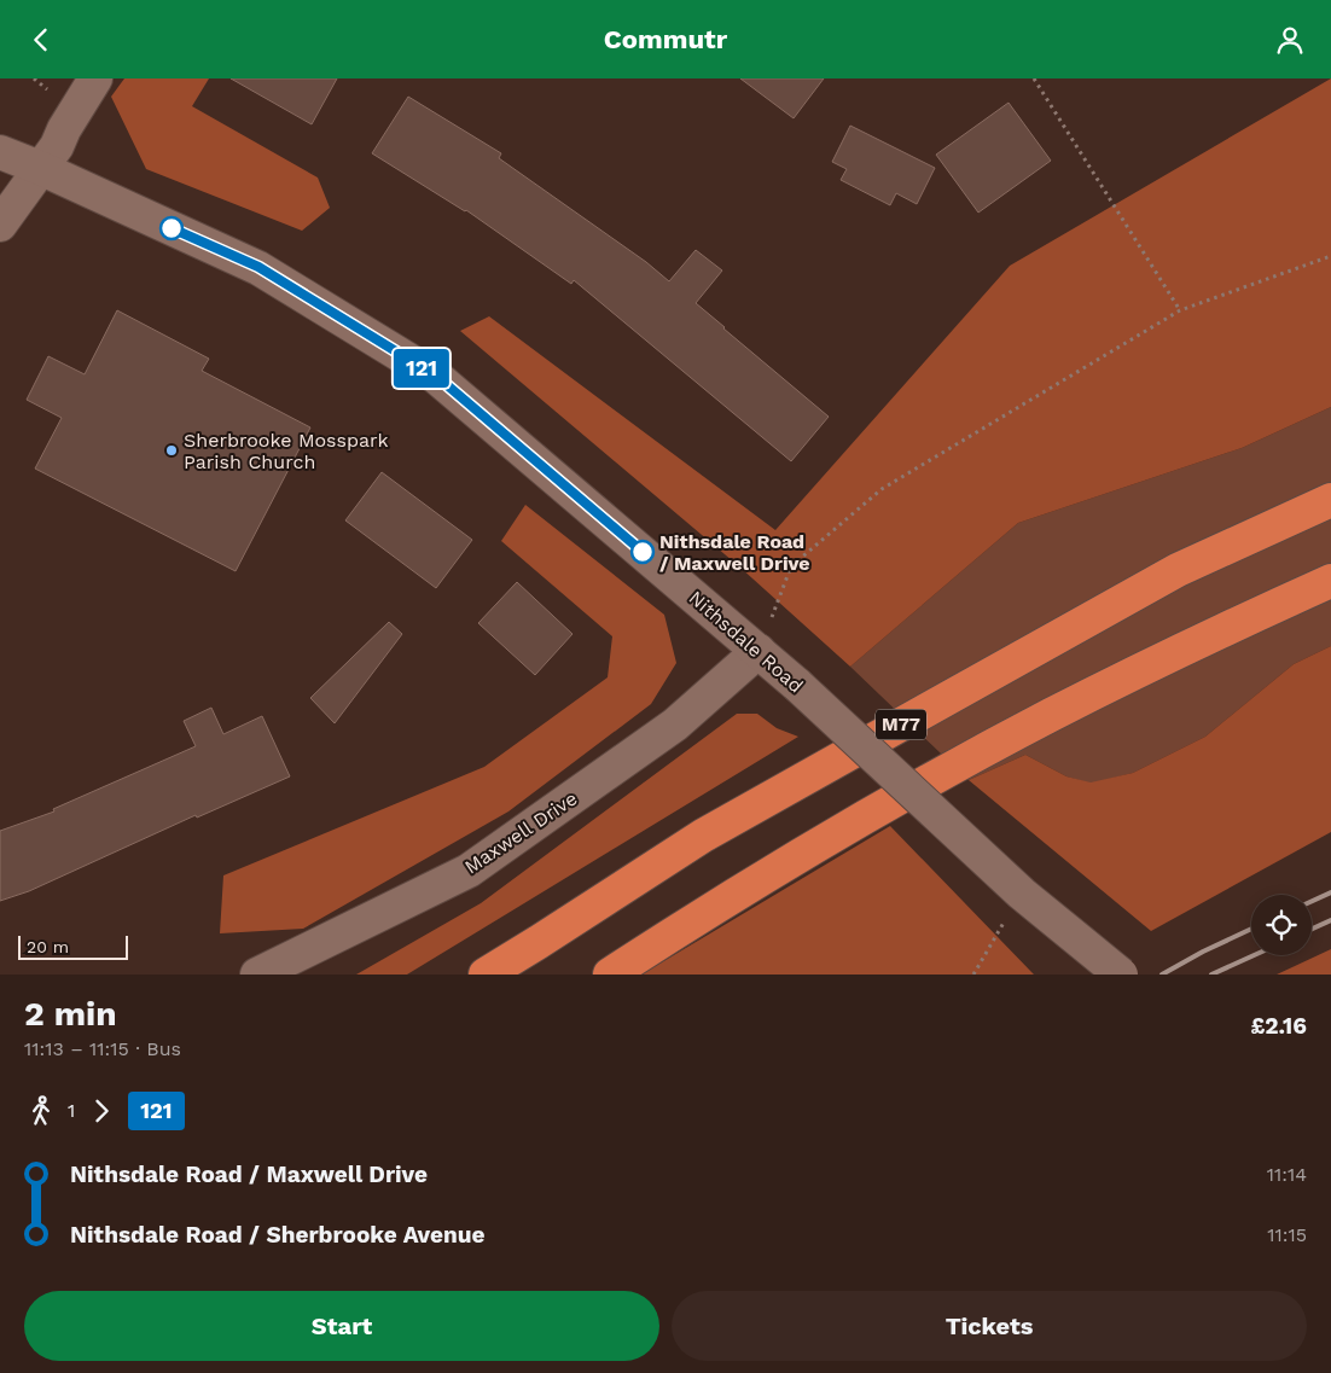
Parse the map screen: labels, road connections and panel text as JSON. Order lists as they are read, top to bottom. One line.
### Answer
{"streets":{"highway":["M77"],"street":["Nithsdale Road","Maxwell Drive"]},"crossings":[["Nithsdale Road","Maxwell Drive"]],"places":["Sherbrooke Mosspark Parish Church","Nithsdale Road / Maxwell Drive"],"lines":["bus line 121"],"scale_bar":"20 m","page":{"header":"Commutr","on_map":"121","scale":"20 m","heading":["2 min","11:13 – 11:15 · Bus","£2.16"],"legs":["1","121"],"list":[{"name":"Nithsdale Road / Maxwell Drive","value":"11:14"},{"name":"Nithsdale Road / Sherbrooke Avenue","value":"11:15"}],"buttons":["Start","Tickets"]}}
